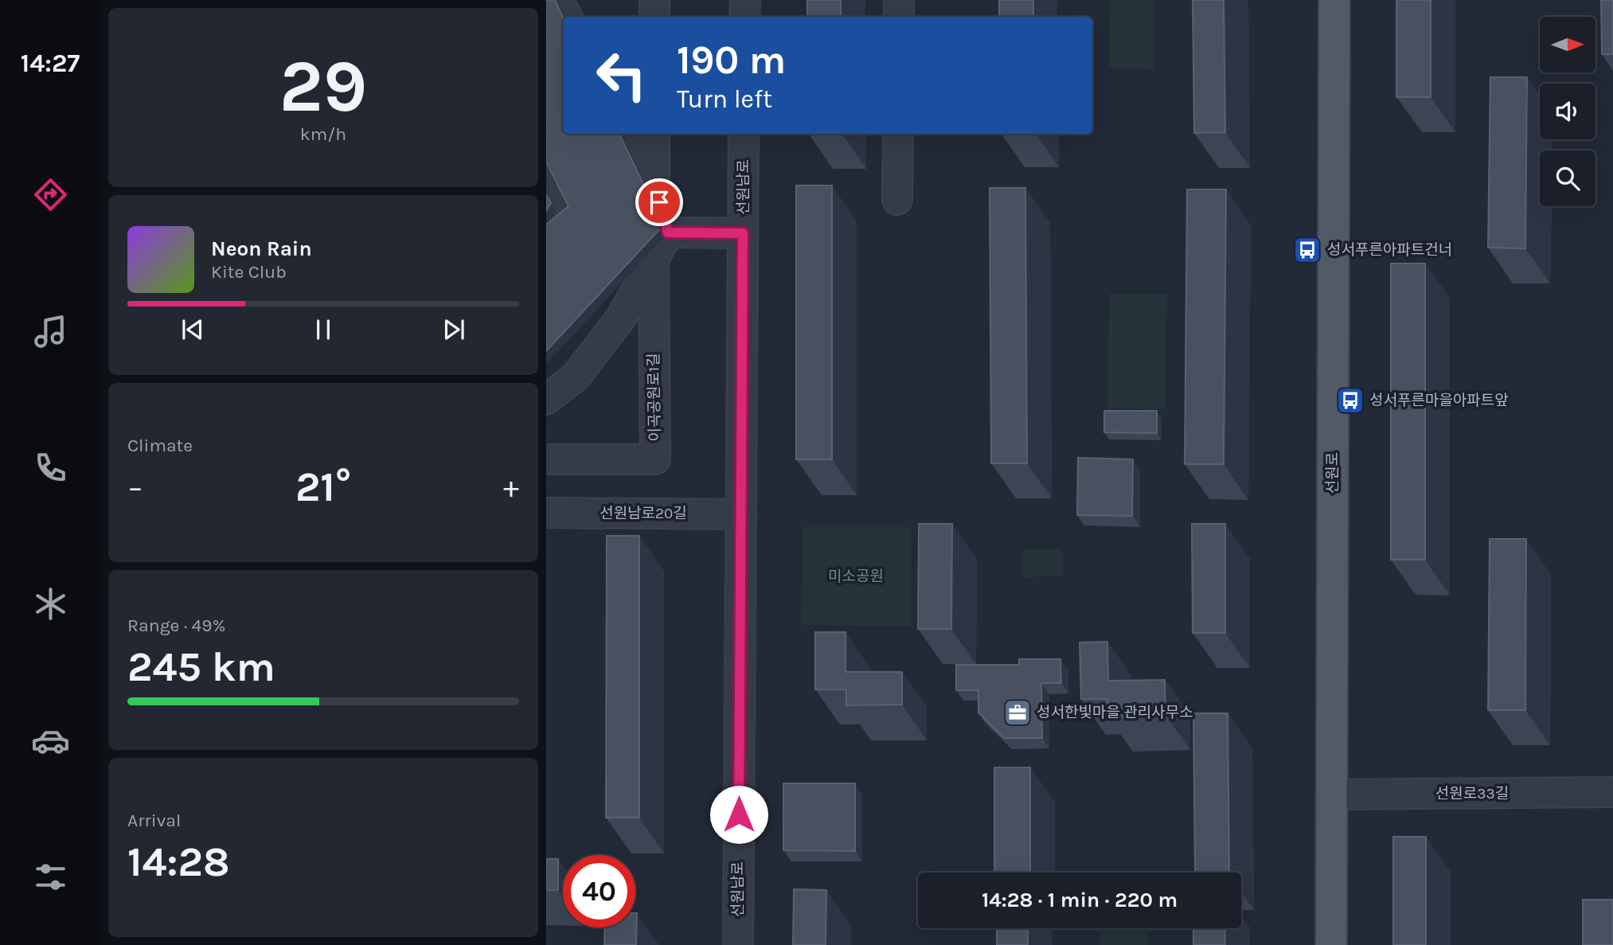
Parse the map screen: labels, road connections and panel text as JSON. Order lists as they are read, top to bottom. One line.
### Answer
{"streets":{"main road":["선원로"],"street":["선원남로","이곡공원로1길","선원남로20길","선원로33길"]},"crossings":[["선원남로","선원남로20길"],["선원로","선원로33길"]],"parks":["미소공원"],"places":{"bus stop":["성서푸른아파트건너","성서푸른마을아파트앞"],"office":["성서한빛마을 관리사무소"]},"north":"right","page":{"tabs":"14:27","tile":[["29","km/h"],"Climate",["Range · 49%","245 km"],["Arrival","14:28"]],"turn":["190 m","Turn left"],"song":["Neon Rain","Kite Club"],"heat":["−","21°","+"],"limit":"40","trip":"14:28 · 1 min · 220 m"}}
